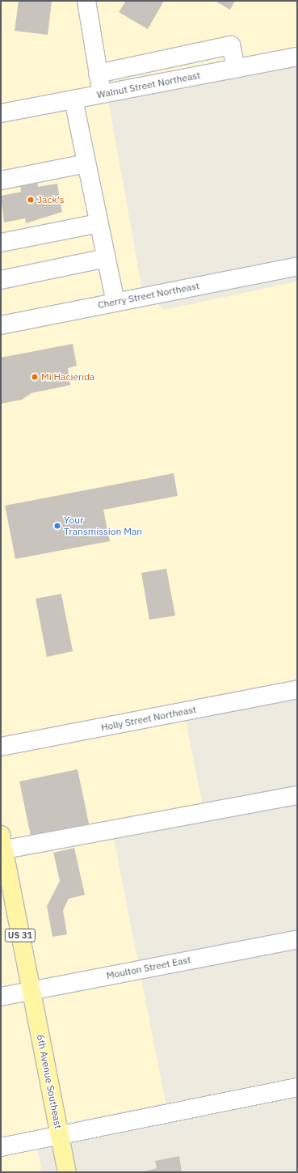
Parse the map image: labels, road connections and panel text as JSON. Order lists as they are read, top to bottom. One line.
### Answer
{"streets":{"main road":["US 31","6th Avenue Southeast"],"street":["Walnut Street Northeast","Cherry Street Northeast","Holly Street Northeast","Moulton Street East"]},"crossings":[["US 31","Moulton Street East"],["US 31","6th Avenue Southeast"],["Moulton Street East","6th Avenue Southeast"]],"places":["Jack's","Mi Hacienda","Your Transmission Man"]}
